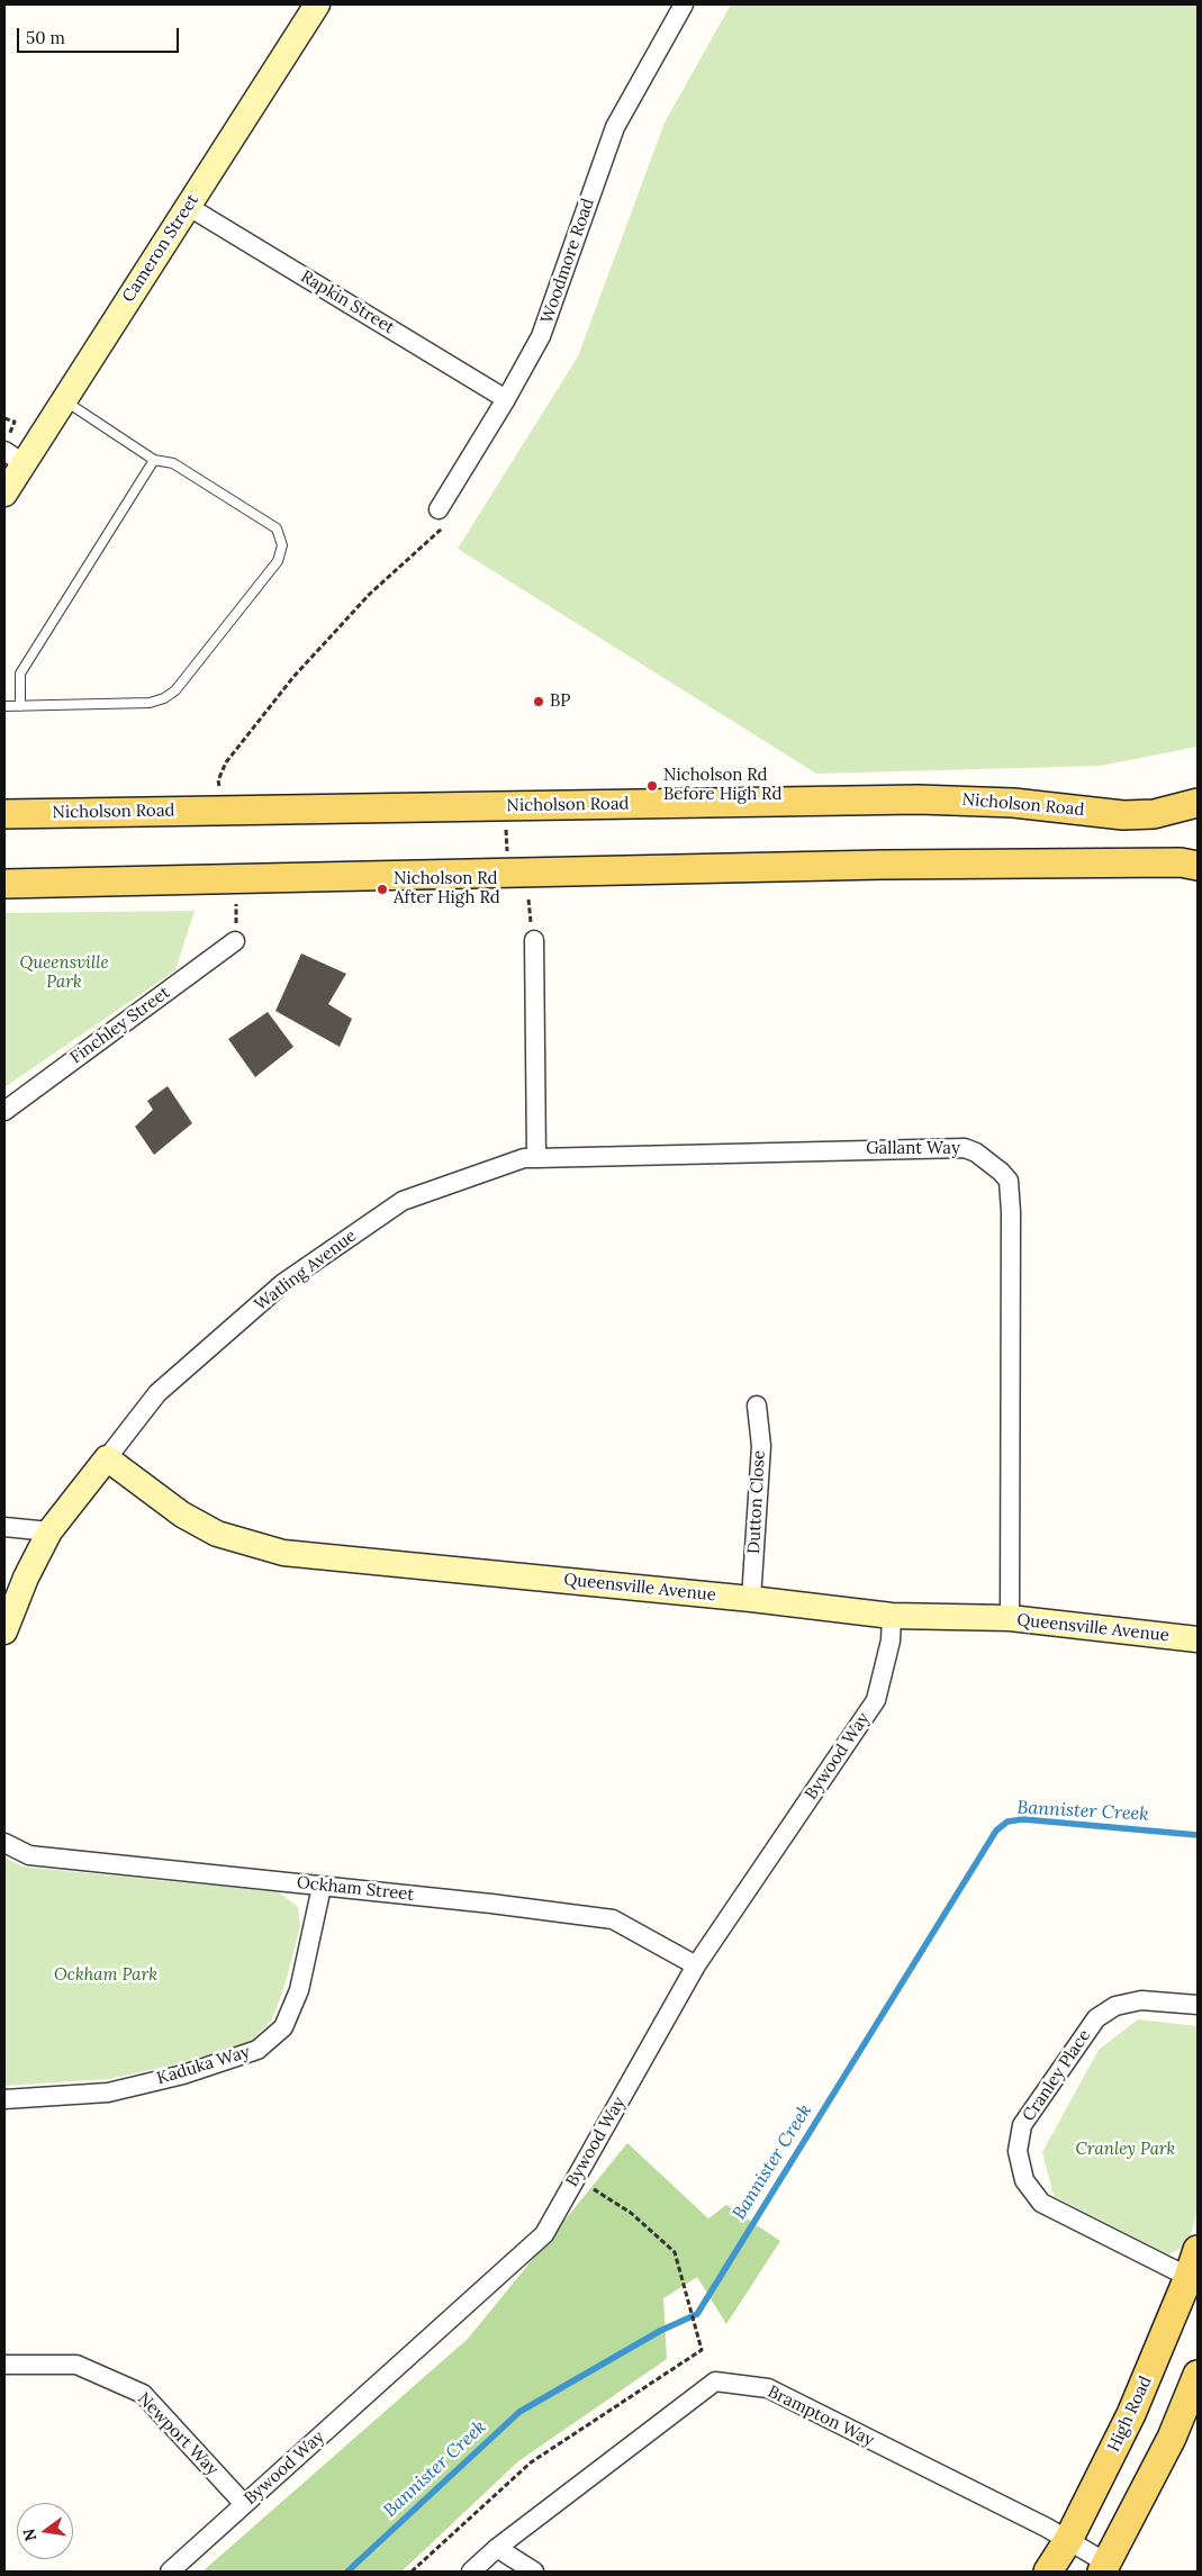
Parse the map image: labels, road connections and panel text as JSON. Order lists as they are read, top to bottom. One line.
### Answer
{"streets":{"main road":["Nicholson Road","High Road"],"street":["Cameron Street","Woodmore Road","Rapkin Street","Finchley Street","Gallant Way","Watling Avenue","Dutton Close","Queensville Avenue","Bywood Way","Ockham Street","Kaduka Way","Cranley Place","Brampton Way","Newport Way"]},"crossings":[["Cameron Street","Rapkin Street"],["Woodmore Road","Rapkin Street"],["Gallant Way","Watling Avenue"],["Gallant Way","Queensville Avenue"],["Watling Avenue","Queensville Avenue"],["Dutton Close","Queensville Avenue"],["Queensville Avenue","Bywood Way"],["Bywood Way","Ockham Street"],["Bywood Way","Newport Way"],["Ockham Street","Kaduka Way"],["Cranley Place","High Road"],["High Road","Brampton Way"]],"water":["Bannister Creek"],"parks":["Queensville Park","Ockham Park","Cranley Park"],"places":["BP","Nicholson Rd Before High Rd","Nicholson Rd After High Rd"],"scale_bar":"50 m","north":"left"}
